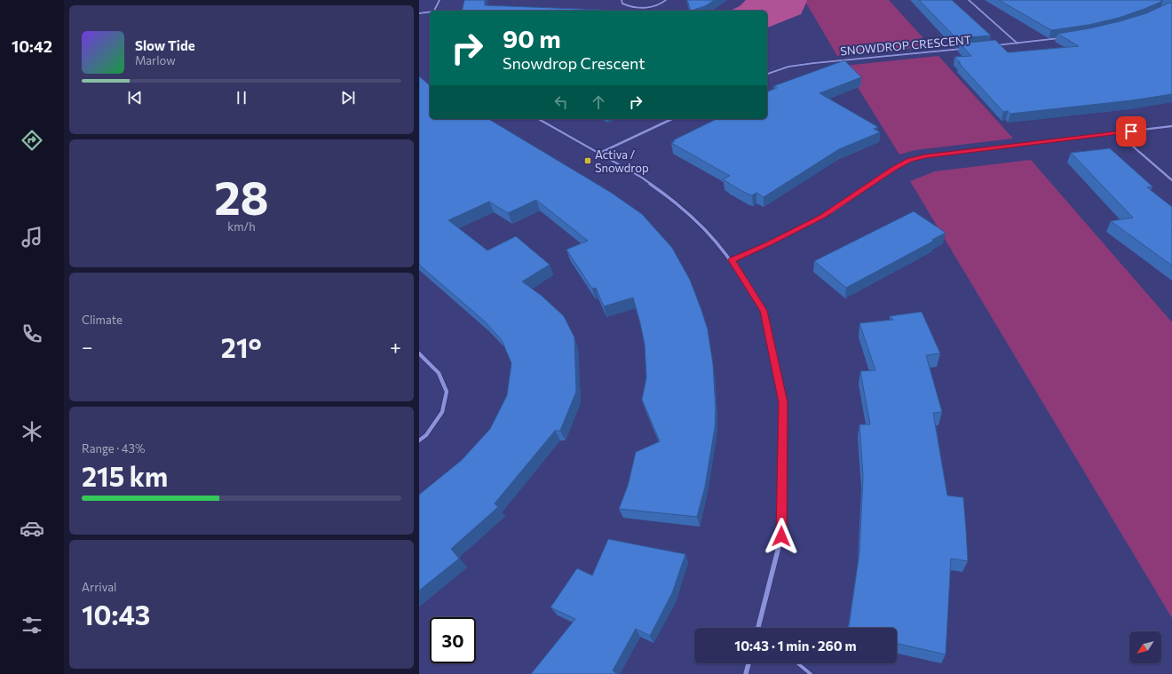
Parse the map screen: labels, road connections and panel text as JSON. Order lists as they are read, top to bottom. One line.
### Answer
{"streets":{"street":["SNOWDROP CRESCENT"]},"places":{"transit":["Activa / Snowdrop"]},"north":"bottom left","page":{"tabs":"10:42","turn":["90 m","Snowdrop Crescent"],"song":["Slow Tide","Marlow"],"tile":[["28","km/h"],"Climate",["Range · 43%","215 km"],["Arrival","10:43"]],"heat":["−","21°","+"],"limit":"30","trip":"10:43 · 1 min · 260 m"}}
